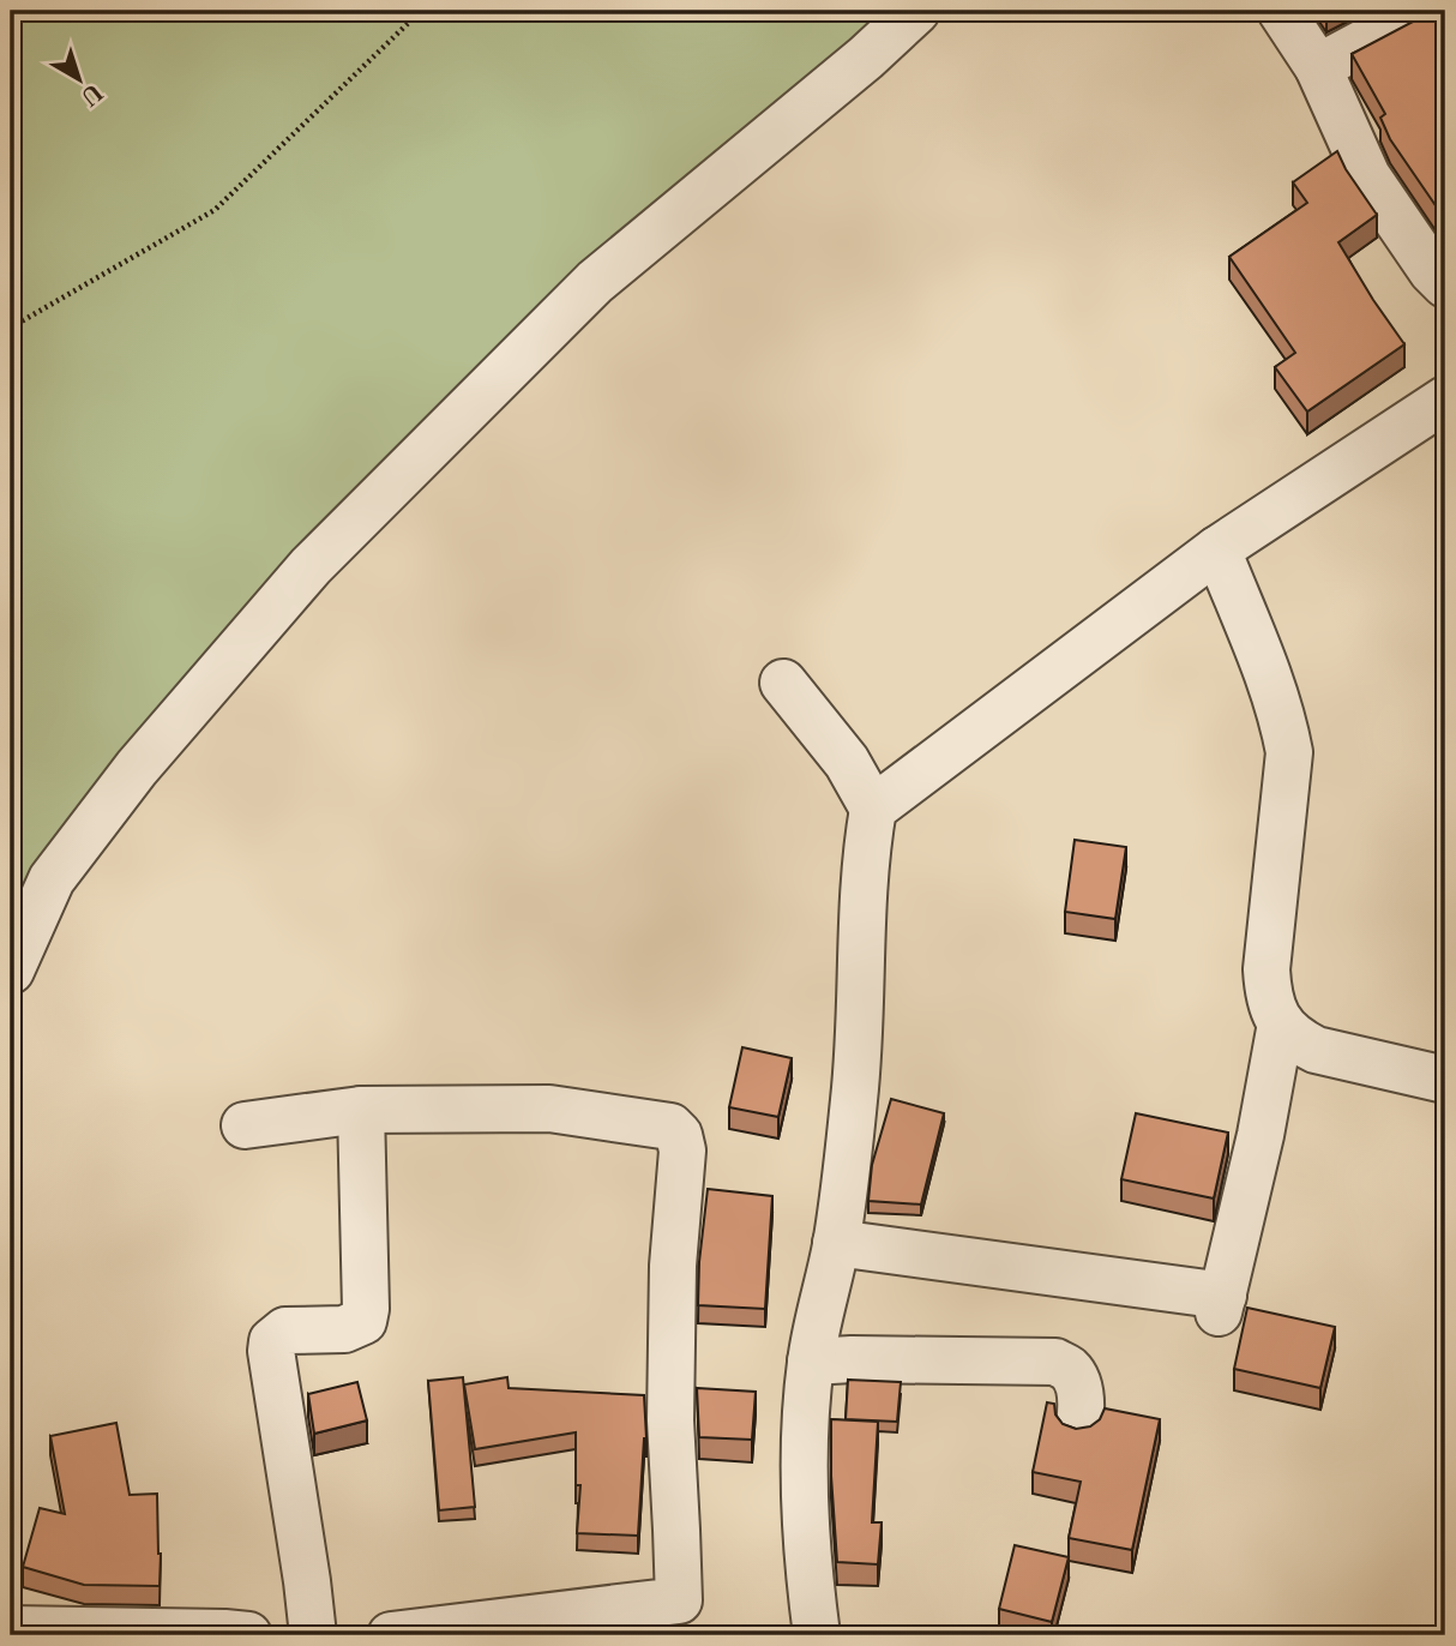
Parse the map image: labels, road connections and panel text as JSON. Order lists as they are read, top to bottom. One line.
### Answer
{"north":"bottom right"}
